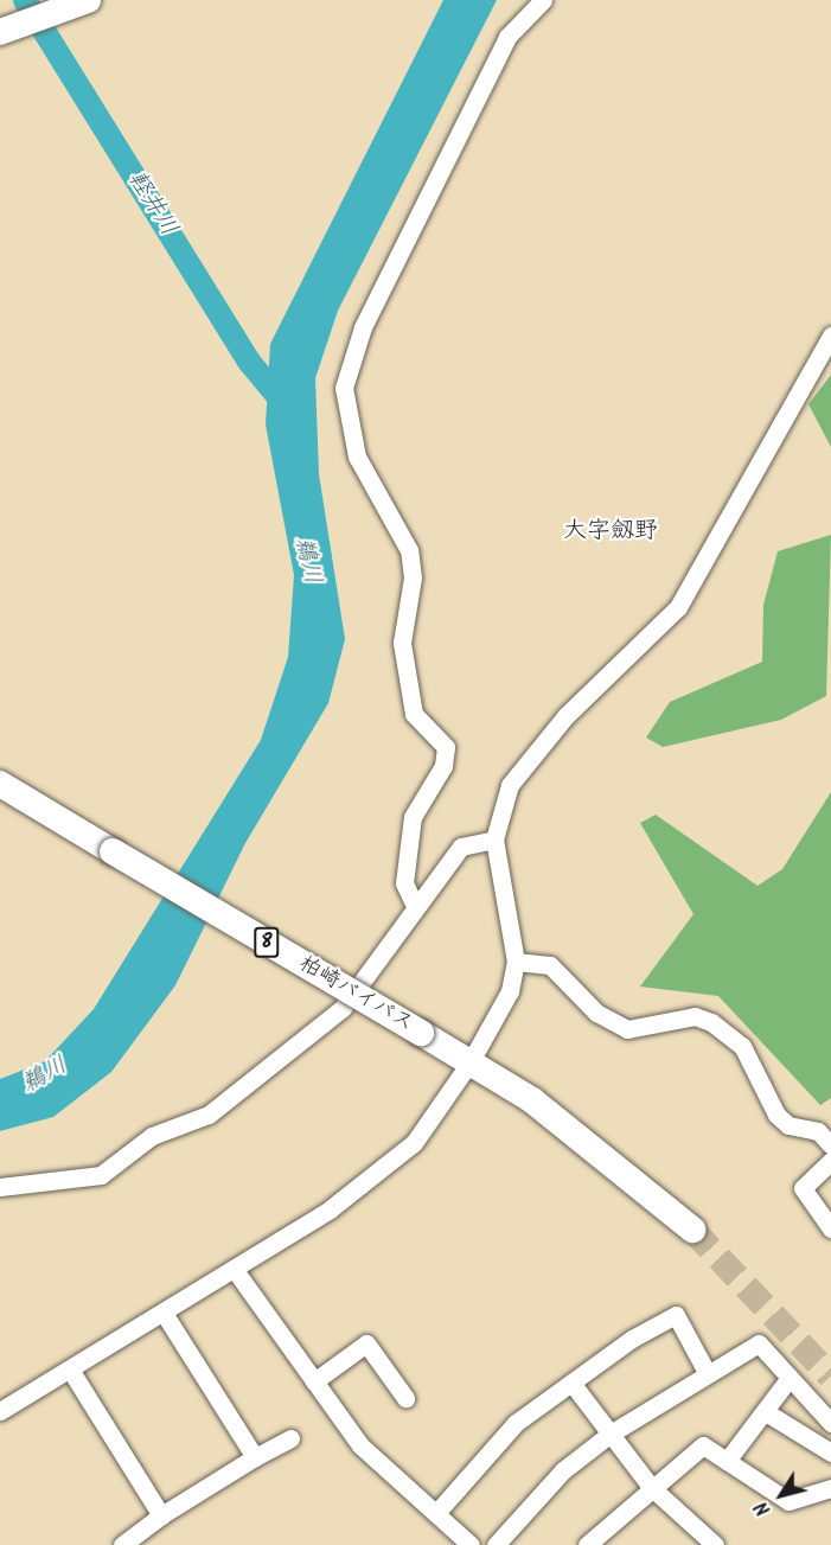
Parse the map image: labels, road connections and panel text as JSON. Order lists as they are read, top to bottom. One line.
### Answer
{"streets":{"highway":["8","柏崎バイパス"]},"districts":["大字劔野"],"water":["軽井川","鵜川"],"north":"bottom left"}
